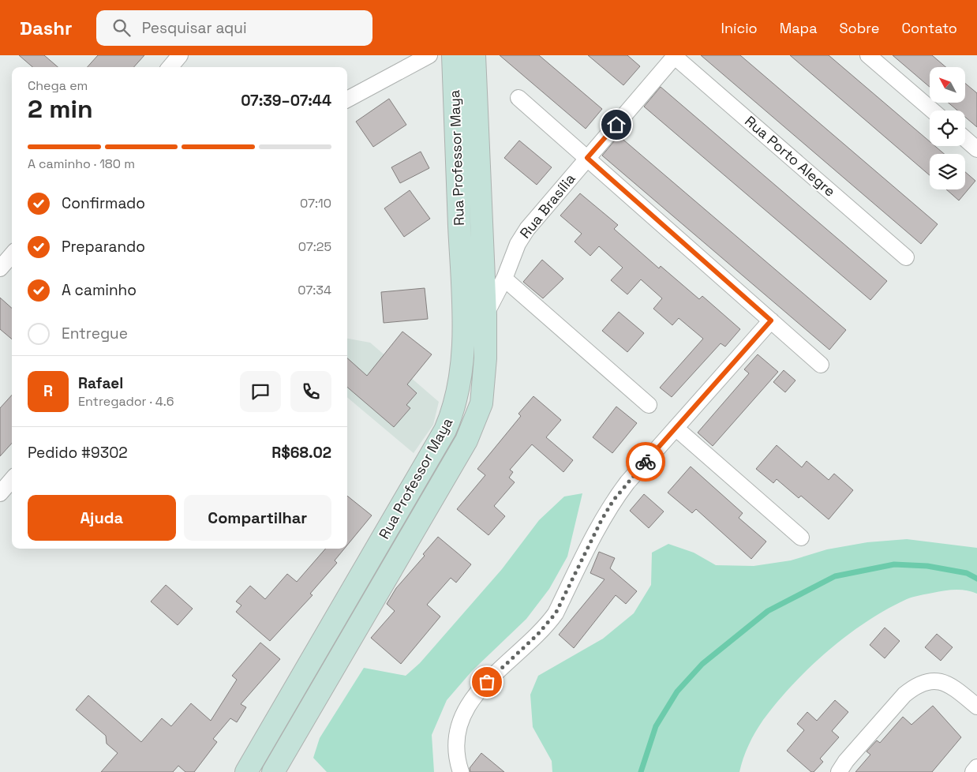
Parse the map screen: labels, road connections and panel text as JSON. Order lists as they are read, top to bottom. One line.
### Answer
{"streets":{"main road":["Rua Professor Maya"],"street":["Rua Porto Alegre","Rua Brasília"]},"crossings":[["Rua Porto Alegre","Rua Brasília"],["Rua Professor Maya","Rua Brasília"]],"north":"top left","page":{"header":"Dashr","search":"Pesquisar aqui","nav":["Início","Mapa","Sobre","Contato"],"heading":["2 min","Chega em","07:39–07:44"],"panel":["Rafael","Entregador · 4.6","Pedido #9302","R$68.02"],"bar":"A caminho · 180 m","list":[["Confirmado","07:10"],["Preparando","07:25"],["A caminho","07:34"],"Entregue"],"round":"R","buttons":["Ajuda","Compartilhar"]}}
